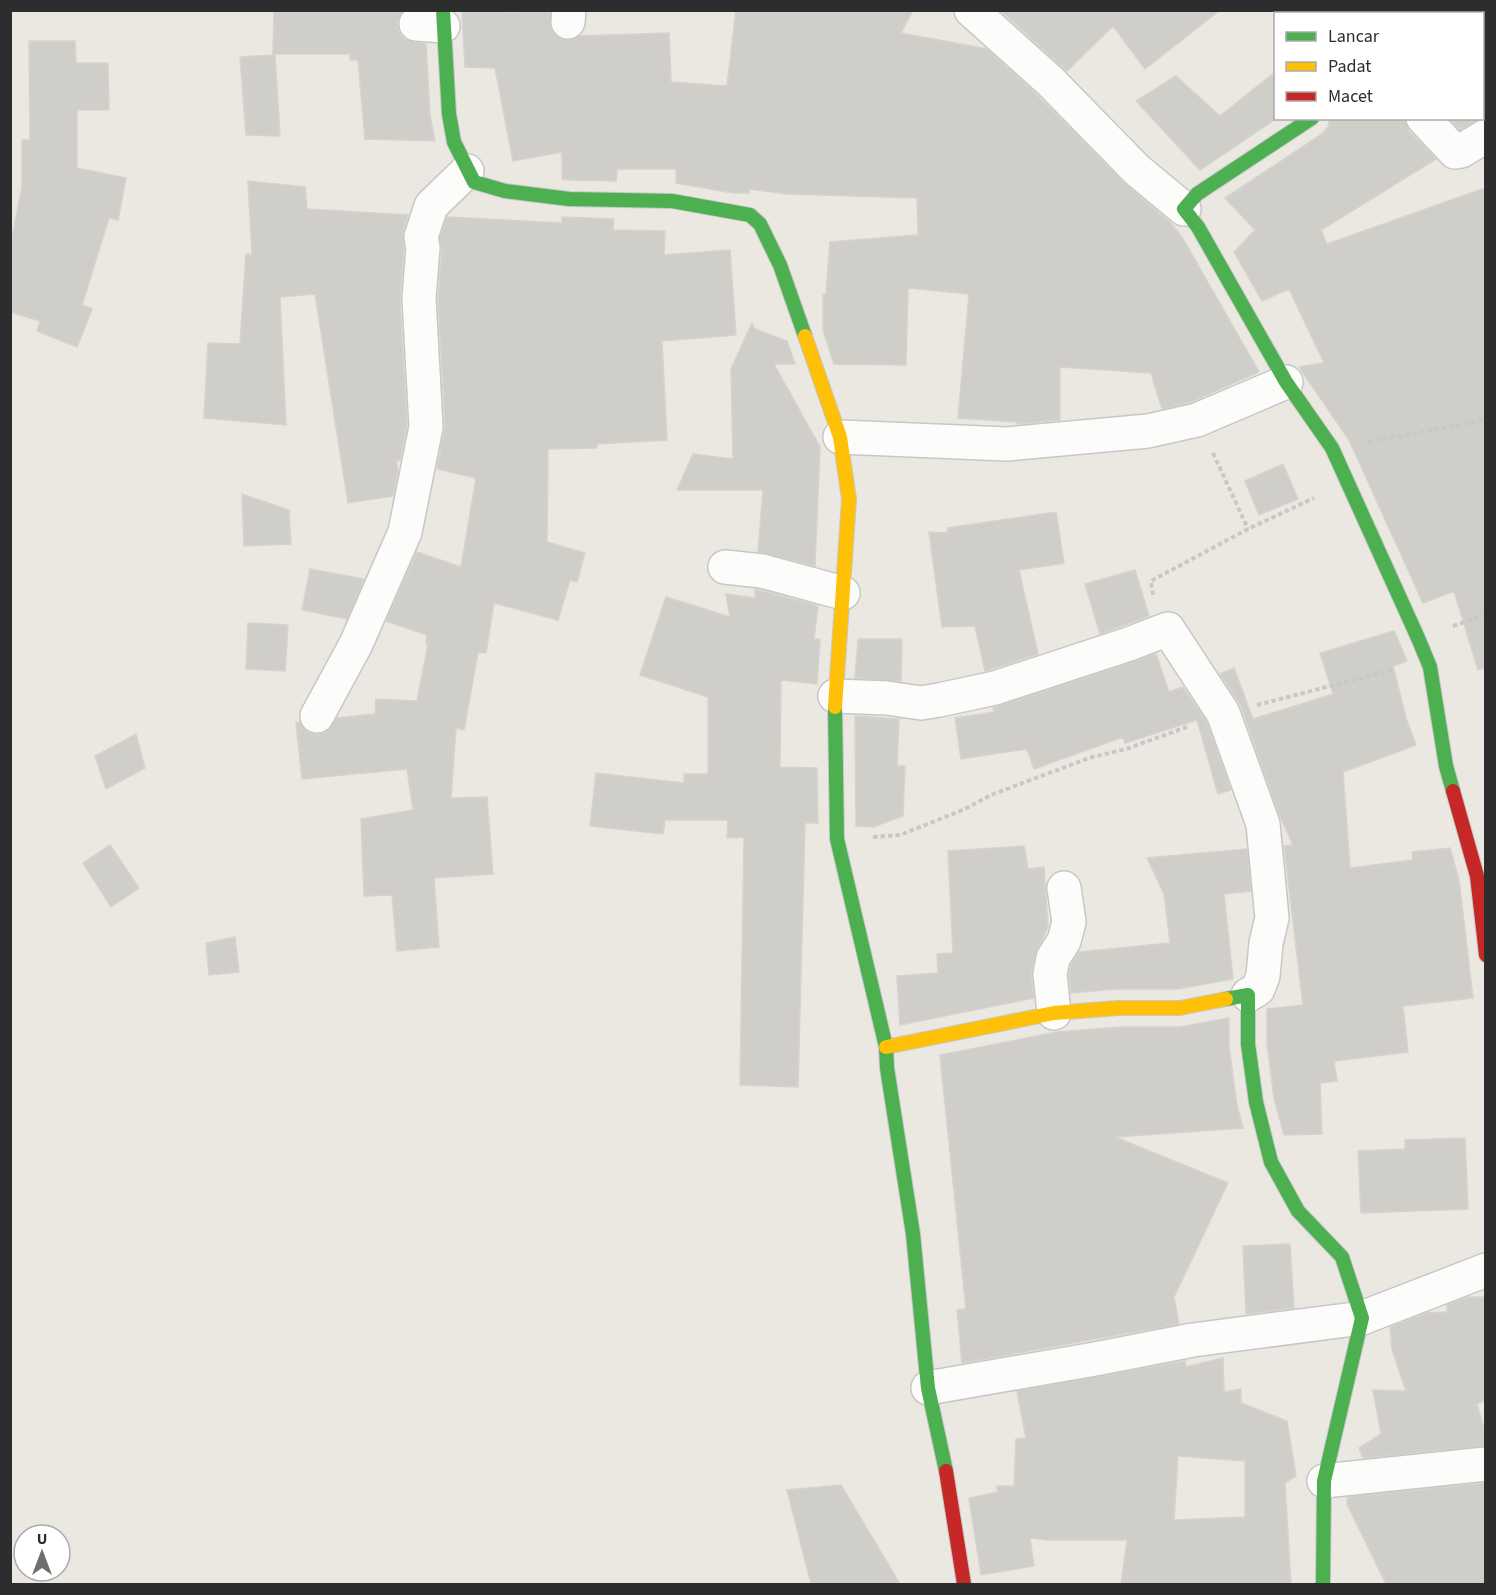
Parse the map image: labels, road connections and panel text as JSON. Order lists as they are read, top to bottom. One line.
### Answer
{"legend":["Lancar","Padat","Macet"],"north":"top"}
